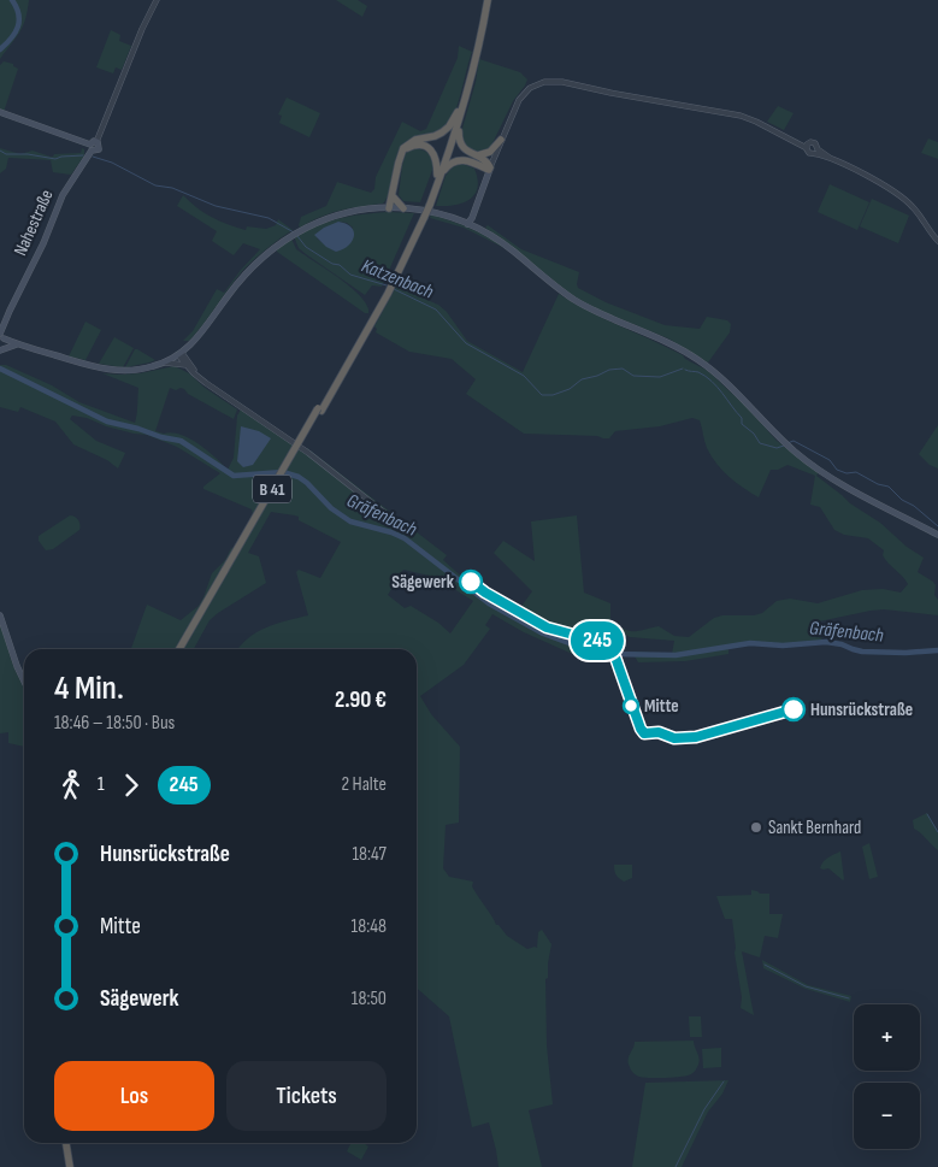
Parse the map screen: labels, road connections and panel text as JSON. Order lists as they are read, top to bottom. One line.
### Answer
{"streets":{"highway":["B 41"],"main road":["Nahestraße"]},"water":["Katzenbach","Gräfenbach"],"places":["Sägewerk","Mitte","Hunsrückstraße","Sankt Bernhard"],"lines":["bus line 245"],"page":{"on_map":"245","heading":["4 Min.","18:46 – 18:50 · Bus","2.90 €"],"legs":["1","245","2 Halte"],"list":[{"name":"Hunsrückstraße","value":"18:47"},{"name":"Mitte","value":"18:48"},{"name":"Sägewerk","value":"18:50"}],"map_buttons":["+","−"],"buttons":["Los","Tickets"]}}
